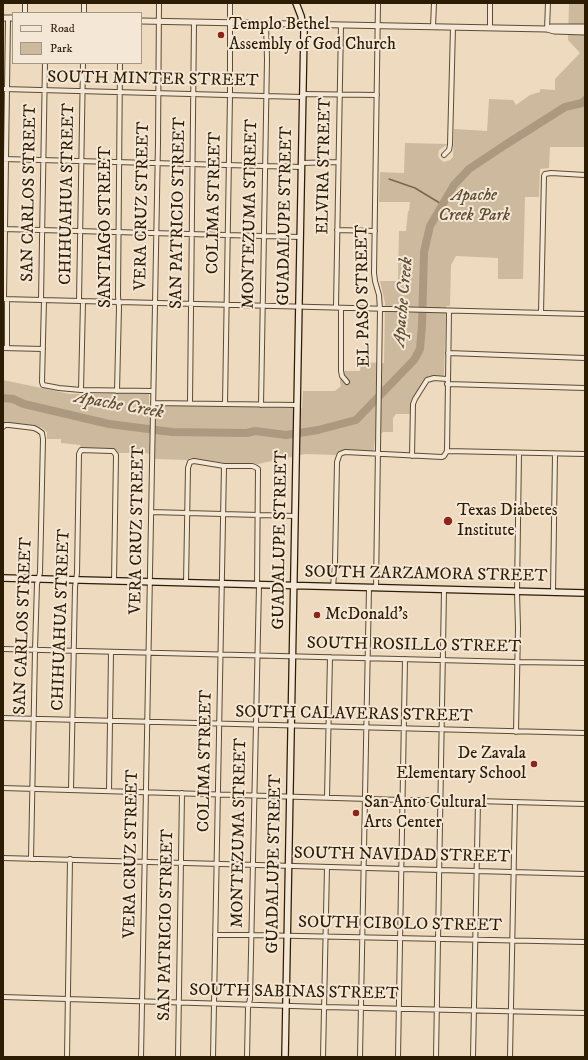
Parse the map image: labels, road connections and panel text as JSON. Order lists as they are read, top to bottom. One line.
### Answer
{"streets":{"main road":["GUADALUPE STREET","SOUTH ZARZAMORA STREET"],"street":["SOUTH MINTER STREET","ELVIRA STREET","SAN CARLOS STREET","CHIHUAHUA STREET","COLIMA STREET","VERA CRUZ STREET","SAN PATRICIO STREET","MONTEZUMA STREET","SANTIAGO STREET","EL PASO STREET","SOUTH ROSILLO STREET","SOUTH CALAVERAS STREET","SOUTH NAVIDAD STREET","SOUTH CIBOLO STREET","SOUTH SABINAS STREET"]},"crossings":[["SOUTH MINTER STREET","ELVIRA STREET"],["SOUTH MINTER STREET","SAN CARLOS STREET"],["SOUTH MINTER STREET","CHIHUAHUA STREET"],["SOUTH MINTER STREET","COLIMA STREET"],["SOUTH MINTER STREET","VERA CRUZ STREET"],["SOUTH MINTER STREET","SAN PATRICIO STREET"],["SOUTH MINTER STREET","MONTEZUMA STREET"],["SOUTH MINTER STREET","GUADALUPE STREET"],["SOUTH MINTER STREET","SANTIAGO STREET"],["SOUTH MINTER STREET","EL PASO STREET"],["SAN CARLOS STREET","CHIHUAHUA STREET"],["SAN CARLOS STREET","SOUTH ZARZAMORA STREET"],["SAN CARLOS STREET","SOUTH ROSILLO STREET"],["SAN CARLOS STREET","SOUTH CALAVERAS STREET"],["SAN CARLOS STREET","SOUTH NAVIDAD STREET"],["CHIHUAHUA STREET","SOUTH ZARZAMORA STREET"],["CHIHUAHUA STREET","SOUTH ROSILLO STREET"],["CHIHUAHUA STREET","SOUTH CALAVERAS STREET"],["COLIMA STREET","MONTEZUMA STREET"],["COLIMA STREET","SOUTH ZARZAMORA STREET"],["COLIMA STREET","SOUTH ROSILLO STREET"],["COLIMA STREET","SOUTH CALAVERAS STREET"],["COLIMA STREET","SOUTH NAVIDAD STREET"],["COLIMA STREET","SOUTH CIBOLO STREET"],["COLIMA STREET","SOUTH SABINAS STREET"],["VERA CRUZ STREET","SOUTH ZARZAMORA STREET"],["VERA CRUZ STREET","SOUTH ROSILLO STREET"],["VERA CRUZ STREET","SOUTH CALAVERAS STREET"],["VERA CRUZ STREET","SOUTH NAVIDAD STREET"],["VERA CRUZ STREET","SOUTH SABINAS STREET"],["SAN PATRICIO STREET","SOUTH NAVIDAD STREET"],["SAN PATRICIO STREET","SOUTH SABINAS STREET"],["MONTEZUMA STREET","SOUTH ZARZAMORA STREET"],["MONTEZUMA STREET","SOUTH ROSILLO STREET"],["MONTEZUMA STREET","SOUTH CALAVERAS STREET"],["MONTEZUMA STREET","SOUTH NAVIDAD STREET"],["MONTEZUMA STREET","SOUTH CIBOLO STREET"],["MONTEZUMA STREET","SOUTH SABINAS STREET"],["GUADALUPE STREET","SOUTH ZARZAMORA STREET"],["GUADALUPE STREET","SOUTH ROSILLO STREET"],["GUADALUPE STREET","SOUTH CALAVERAS STREET"],["GUADALUPE STREET","SOUTH NAVIDAD STREET"],["GUADALUPE STREET","SOUTH CIBOLO STREET"],["GUADALUPE STREET","SOUTH SABINAS STREET"],["EL PASO STREET","SOUTH ZARZAMORA STREET"]],"water":["Apache Creek"],"parks":["Apache Creek Park"],"places":["Templo Bethel Assembly of God Church","Texas Diabetes Institute","McDonald's","De Zavala Elementary School","San Anto Cultural Arts Center"],"legend":["Road","Park"]}
